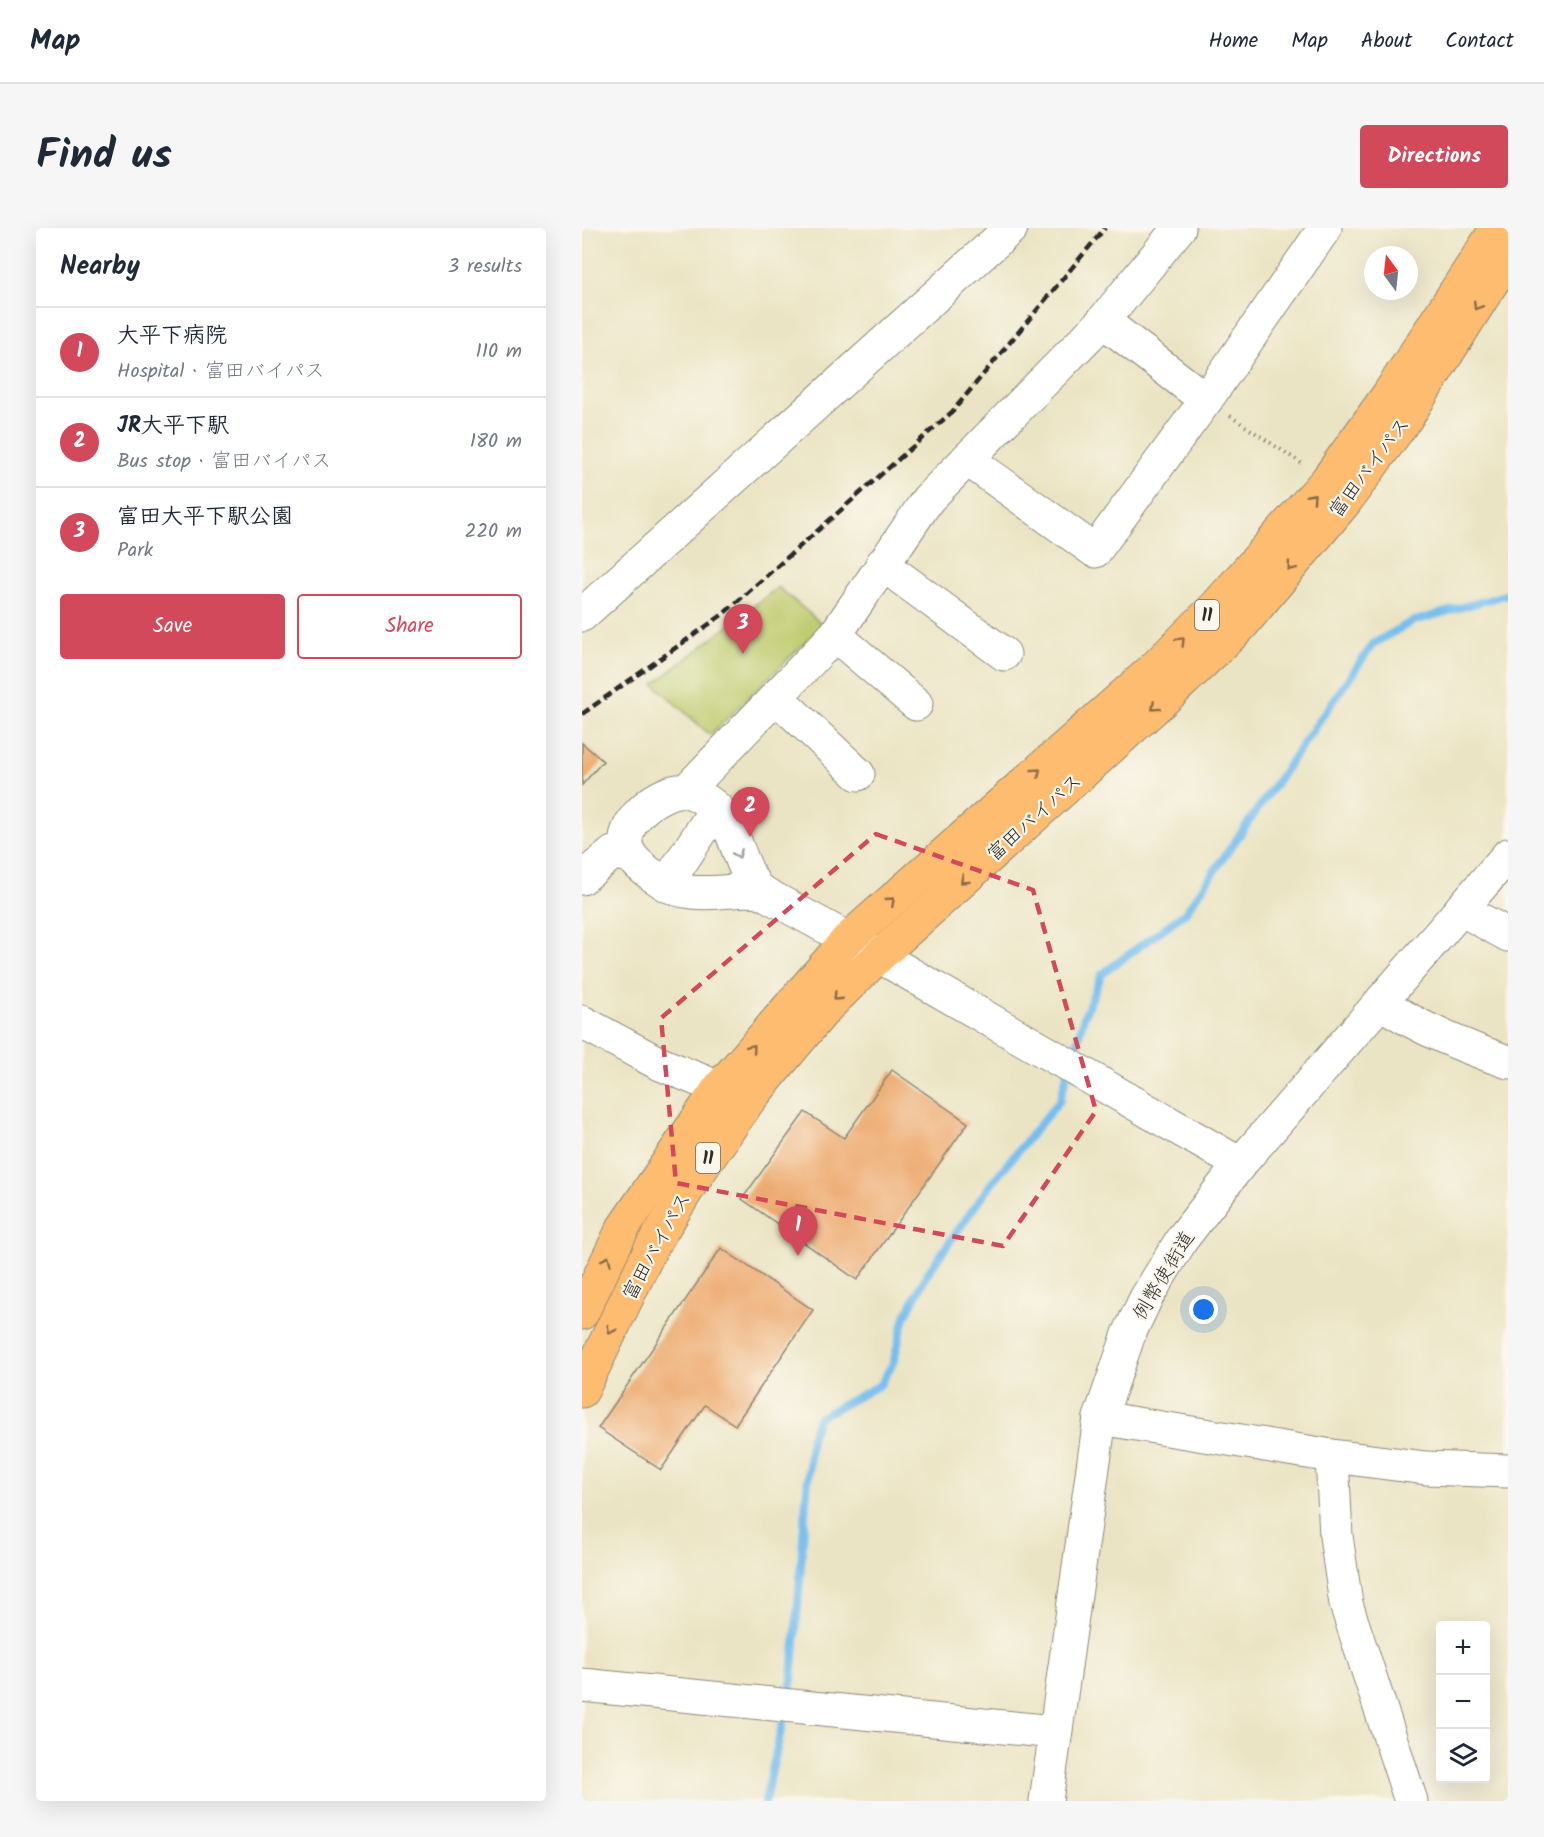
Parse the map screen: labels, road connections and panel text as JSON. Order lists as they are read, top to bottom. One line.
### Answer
{"streets":{"main road":["富田バイパス","11"],"street":["例幣使街道"]},"north":"top","page":{"header":"Map","nav":["Home","Map","About","Contact"],"title":"Find us","buttons":["Directions",["Save","Share"]],"heading":["Nearby","3 results"],"list":[{"mark":"1","name":"大平下病院","note":"Hospital · 富田バイパス","value":"110 m"},{"mark":"2","name":"JR大平下駅","note":"Bus stop · 富田バイパス","value":"180 m"},{"mark":"3","name":"富田大平下駅公園","note":"Park","value":"220 m"}],"pins":["3","2","1"],"map_buttons":["+","−"]}}
